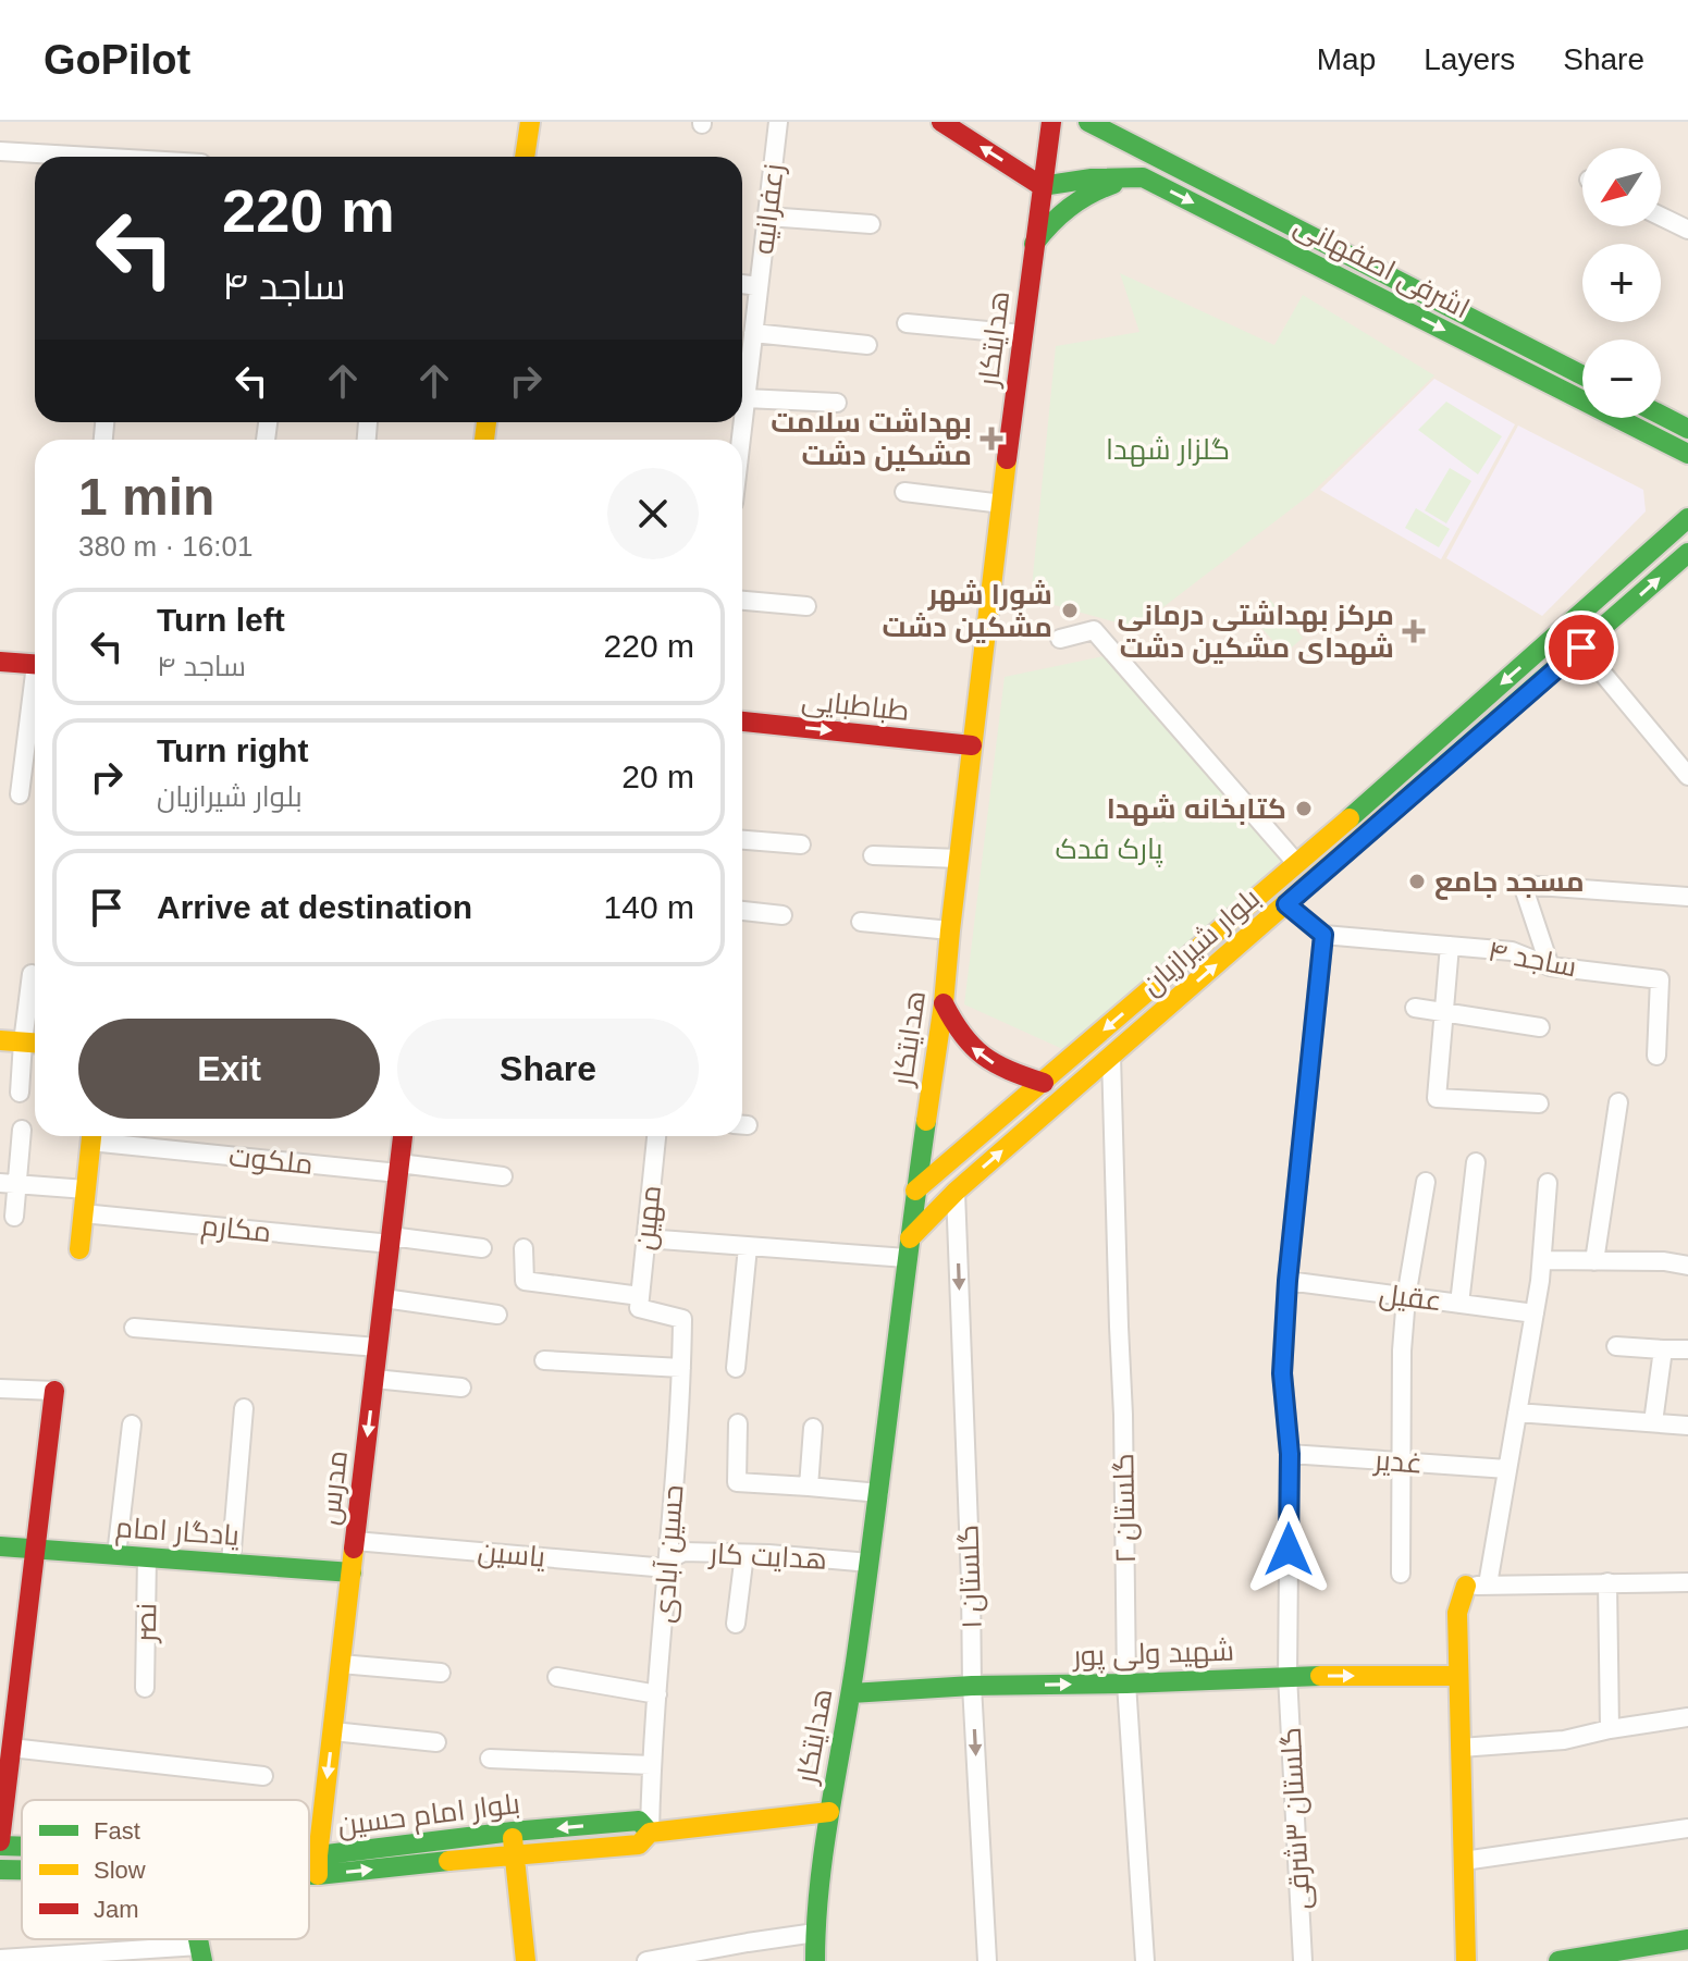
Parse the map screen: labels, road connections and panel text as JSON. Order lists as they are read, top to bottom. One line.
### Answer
{"streets":{"main road":["اشرفی اصفهانی","هدایتکار","طباطبایی","بلوار شیرازیان","مدرس","یادگار امام","شهید ولی پور","بلوار امام حسین"],"street":["زعفرانیه","ساجد ۴","ملکوت","مهین","مکارم","عقیل","غدیر","گلستان ۲","یاسین","حسین آبادی","هدایت کار","گلستان ۱","نصر","گلستان ۳شرقی"]},"crossings":[["اشرفی اصفهانی","هدایتکار"],["هدایتکار","طباطبایی"],["هدایتکار","بلوار شیرازیان"],["هدایتکار","هدایت کار"],["هدایتکار","شهید ولی پور"],["هدایتکار","بلوار امام حسین"],["بلوار شیرازیان","گلستان ۲"],["بلوار شیرازیان","گلستان ۱"],["ساجد ۴","گلستان ۳شرقی"],["ملکوت","مدرس"],["مهین","حسین آبادی"],["مکارم","مدرس"],["عقیل","گلستان ۳شرقی"],["غدیر","گلستان ۳شرقی"],["مدرس","یادگار امام"],["مدرس","یاسین"],["مدرس","بلوار امام حسین"],["گلستان ۲","شهید ولی پور"],["یادگار امام","نصر"],["یاسین","حسین آبادی"],["یاسین","هدایت کار"],["حسین آبادی","هدایت کار"],["حسین آبادی","بلوار امام حسین"],["گلستان ۱","شهید ولی پور"],["شهید ولی پور","گلستان ۳شرقی"]],"one_way":["طباطبایی","مدرس","گلستان ۱","شهید ولی پور"],"parks":["گلزار شهدا","پارک فدک"],"places":{"health":["بهداشت سلامت مشکین دشت","مرکز بهداشتی درمانی شهدای مشکین دشت"],"other":["شورا شهر مشکین دشت","کتابخانه شهدا","مسجد جامع"]},"legend":["Fast","Slow","Jam"],"north":"bottom left","page":{"header":"GoPilot","nav":["Map","Layers","Share"],"map_buttons":["+","−"],"turn":["220 m","ساجد ۴"],"heading":["1 min","380 m · 16:01"],"list":[{"name":"Turn left","note":"ساجد ۴","value":"220 m"},{"name":"Turn right","note":"بلوار شیرازیان","value":"20 m"},{"name":"Arrive at destination","value":"140 m"}],"buttons":["Exit","Share"]}}
